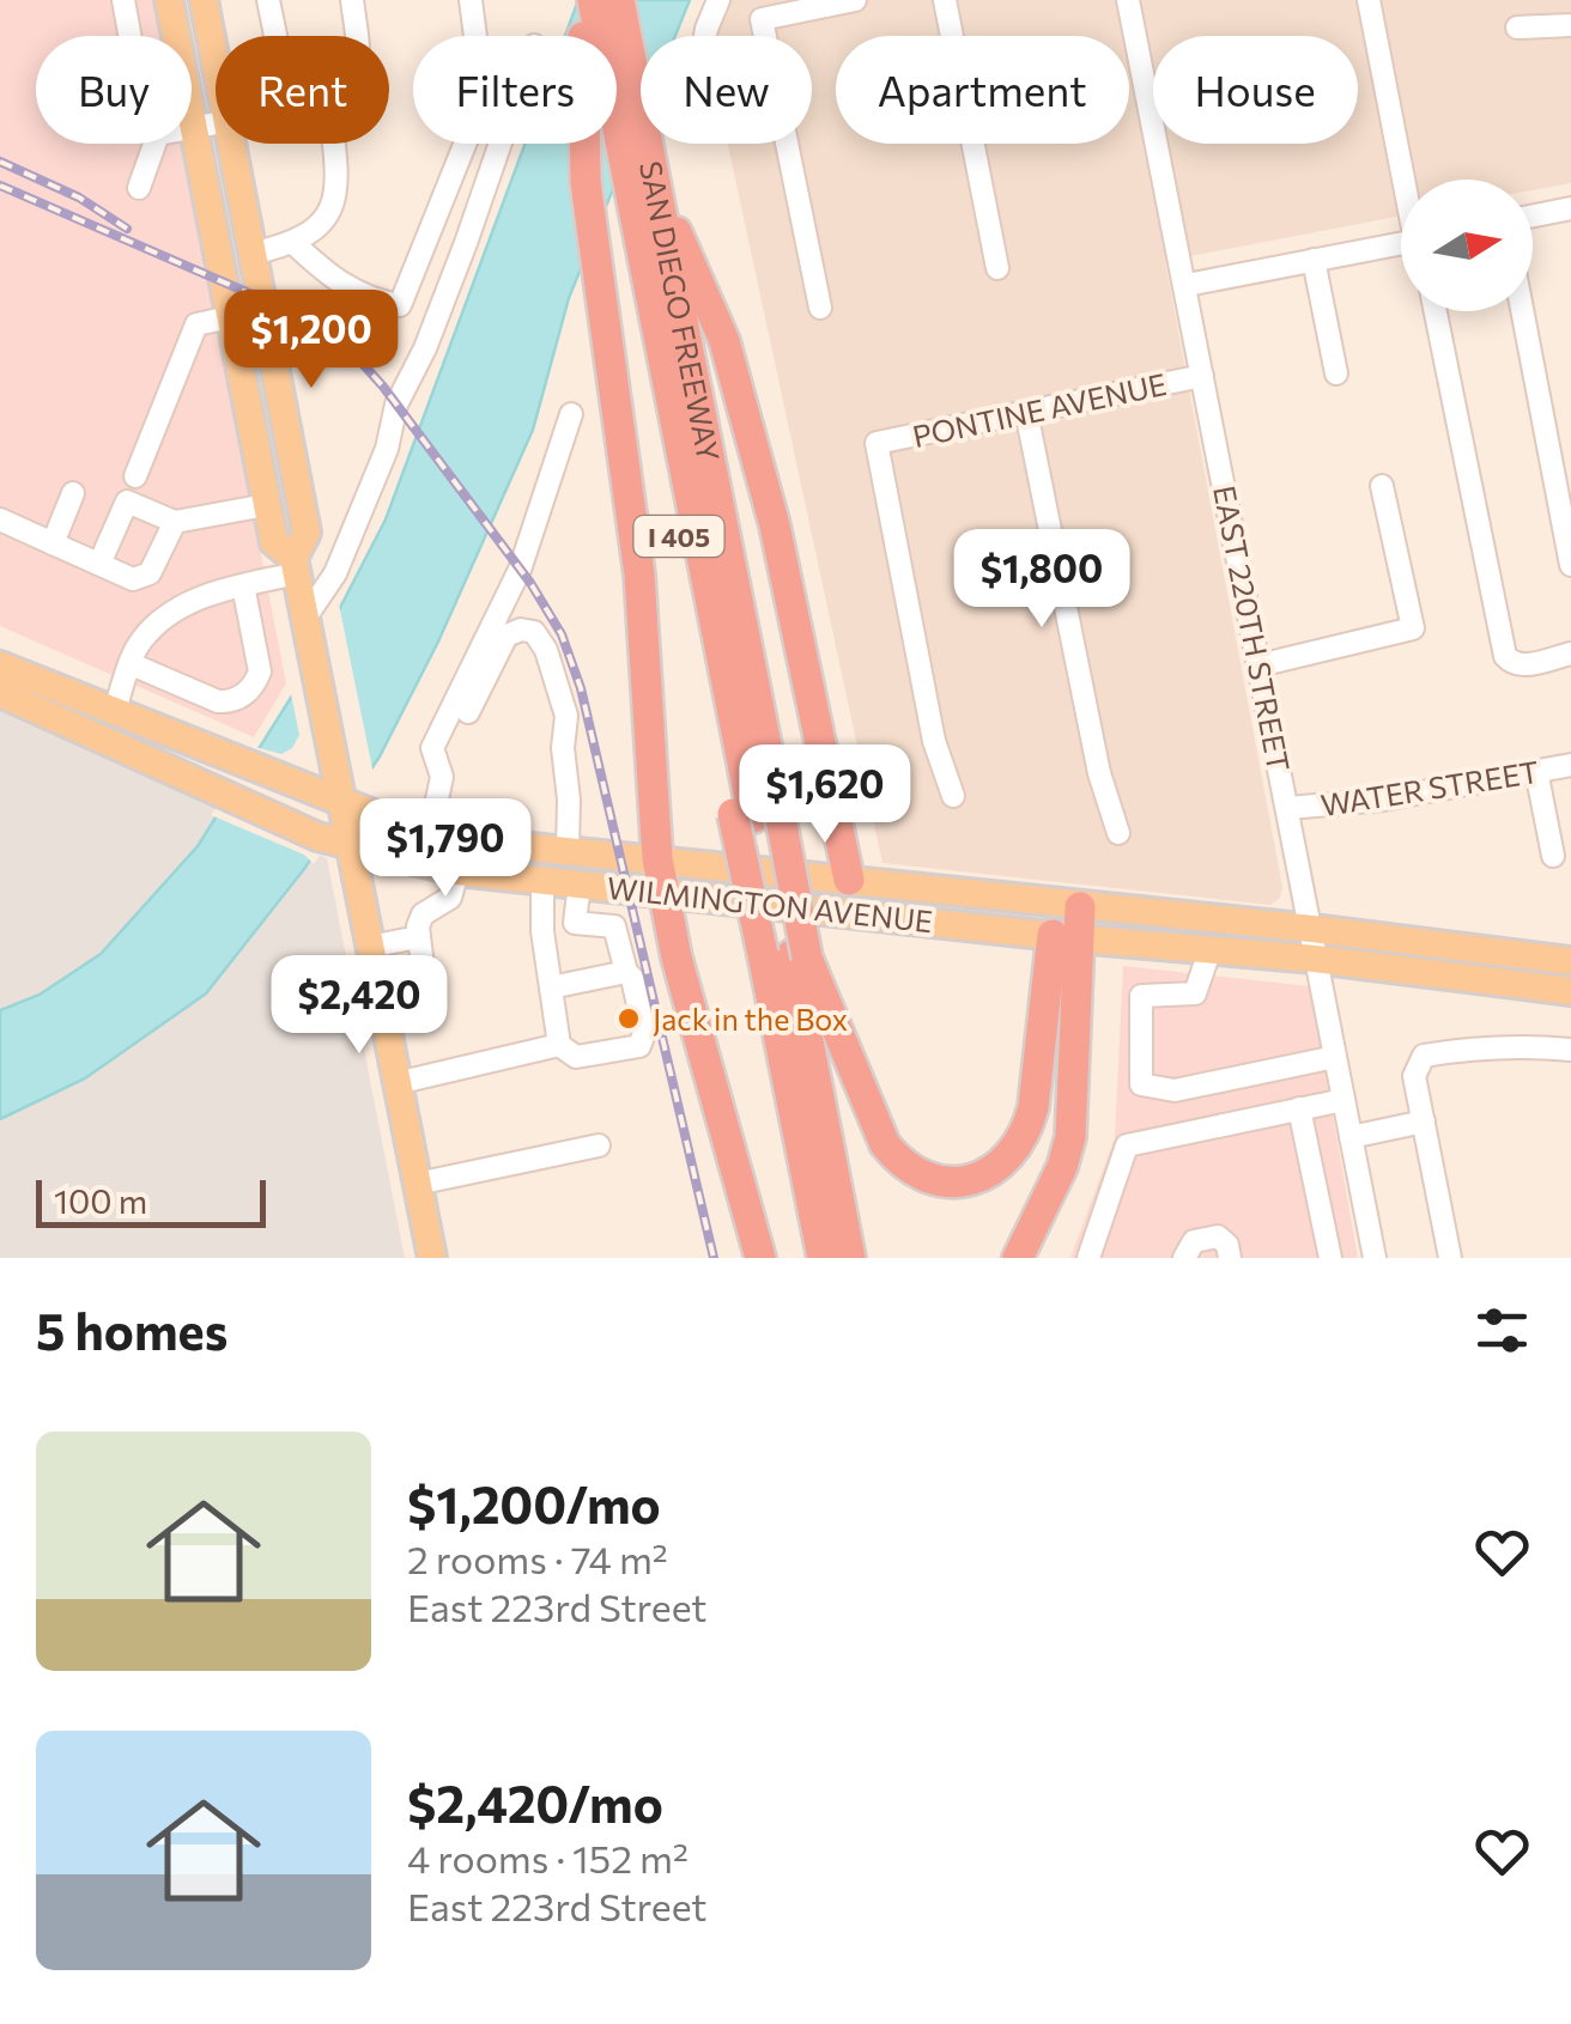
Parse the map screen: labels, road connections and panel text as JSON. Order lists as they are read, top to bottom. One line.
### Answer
{"streets":{"highway":["SAN DIEGO FREEWAY","I 405"],"main road":["WILMINGTON AVENUE"],"street":["PONTINE AVENUE","EAST 220TH STREET","WATER STREET"]},"crossings":[["PONTINE AVENUE","EAST 220TH STREET"],["EAST 220TH STREET","WATER STREET"],["EAST 220TH STREET","WILMINGTON AVENUE"]],"places":["Jack in the Box"],"scale_bar":"100 m","north":"right","page":{"chip":["Buy","Rent","Filters","New","Apartment","House"],"price":["$1,200","$1,800","$1,620","$1,790","$2,420"],"scale":"100 m","heading":"5 homes","list":[{"name":"$1,200/mo","note":"2 rooms · 74 m² · East 223rd Street"},{"name":"$2,420/mo","note":"4 rooms · 152 m² · East 223rd Street"}]}}
